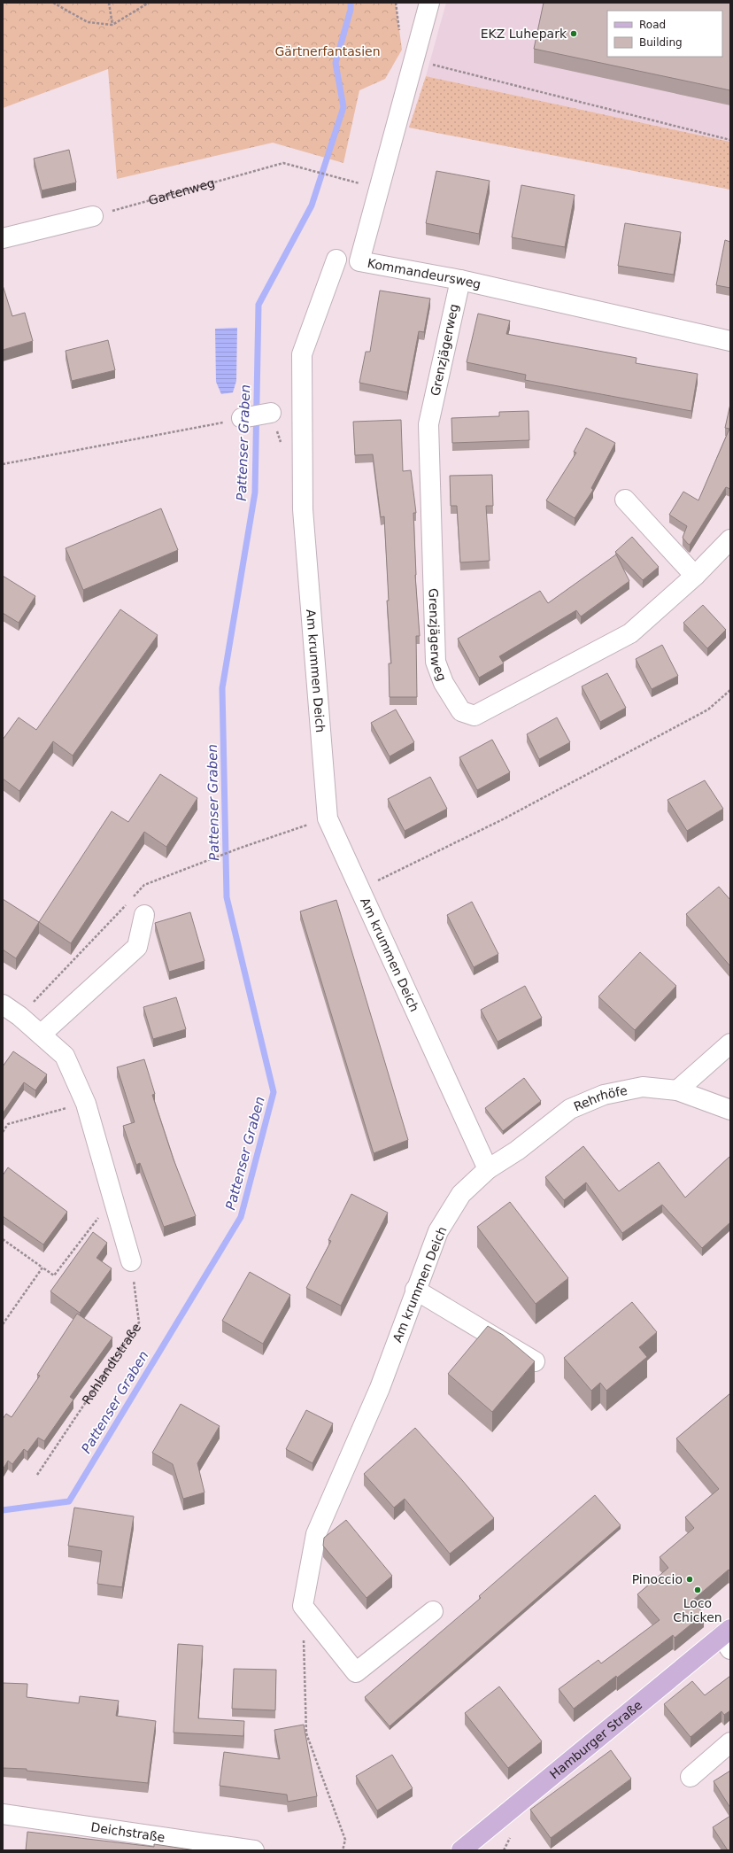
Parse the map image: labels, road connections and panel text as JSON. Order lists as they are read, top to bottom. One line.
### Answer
{"streets":{"main road":["Hamburger Straße"],"street":["Kommandeursweg","Grenzjägerweg","Am krummen Deich","Rehrhöfe","Deichstraße"],"path":["Gartenweg","Rohlandtstraße"]},"crossings":[["Kommandeursweg","Grenzjägerweg"],["Am krummen Deich","Rehrhöfe"]],"water":["Pattenser Graben"],"parks":["Gärtnerfantasien"],"places":["EKZ Luhepark","Pinoccio","Loco Chicken"],"legend":["Road","Building"]}
